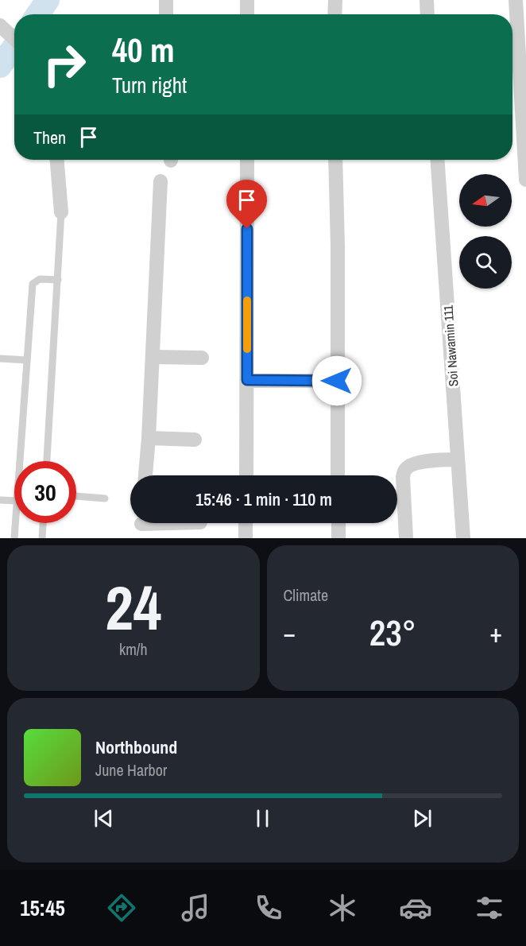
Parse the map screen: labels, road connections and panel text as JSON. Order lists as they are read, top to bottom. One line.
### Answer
{"streets":{"street":["Soi Nawamin 111"]},"north":"left","page":{"turn":["40 m","Turn right"],"then":"Then","limit":"30","trip":"15:46 · 1 min · 110 m","tile":[["24","km/h"],"Climate"],"heat":["−","23°","+"],"song":["Northbound","June Harbor"],"tabs":"15:45"}}
